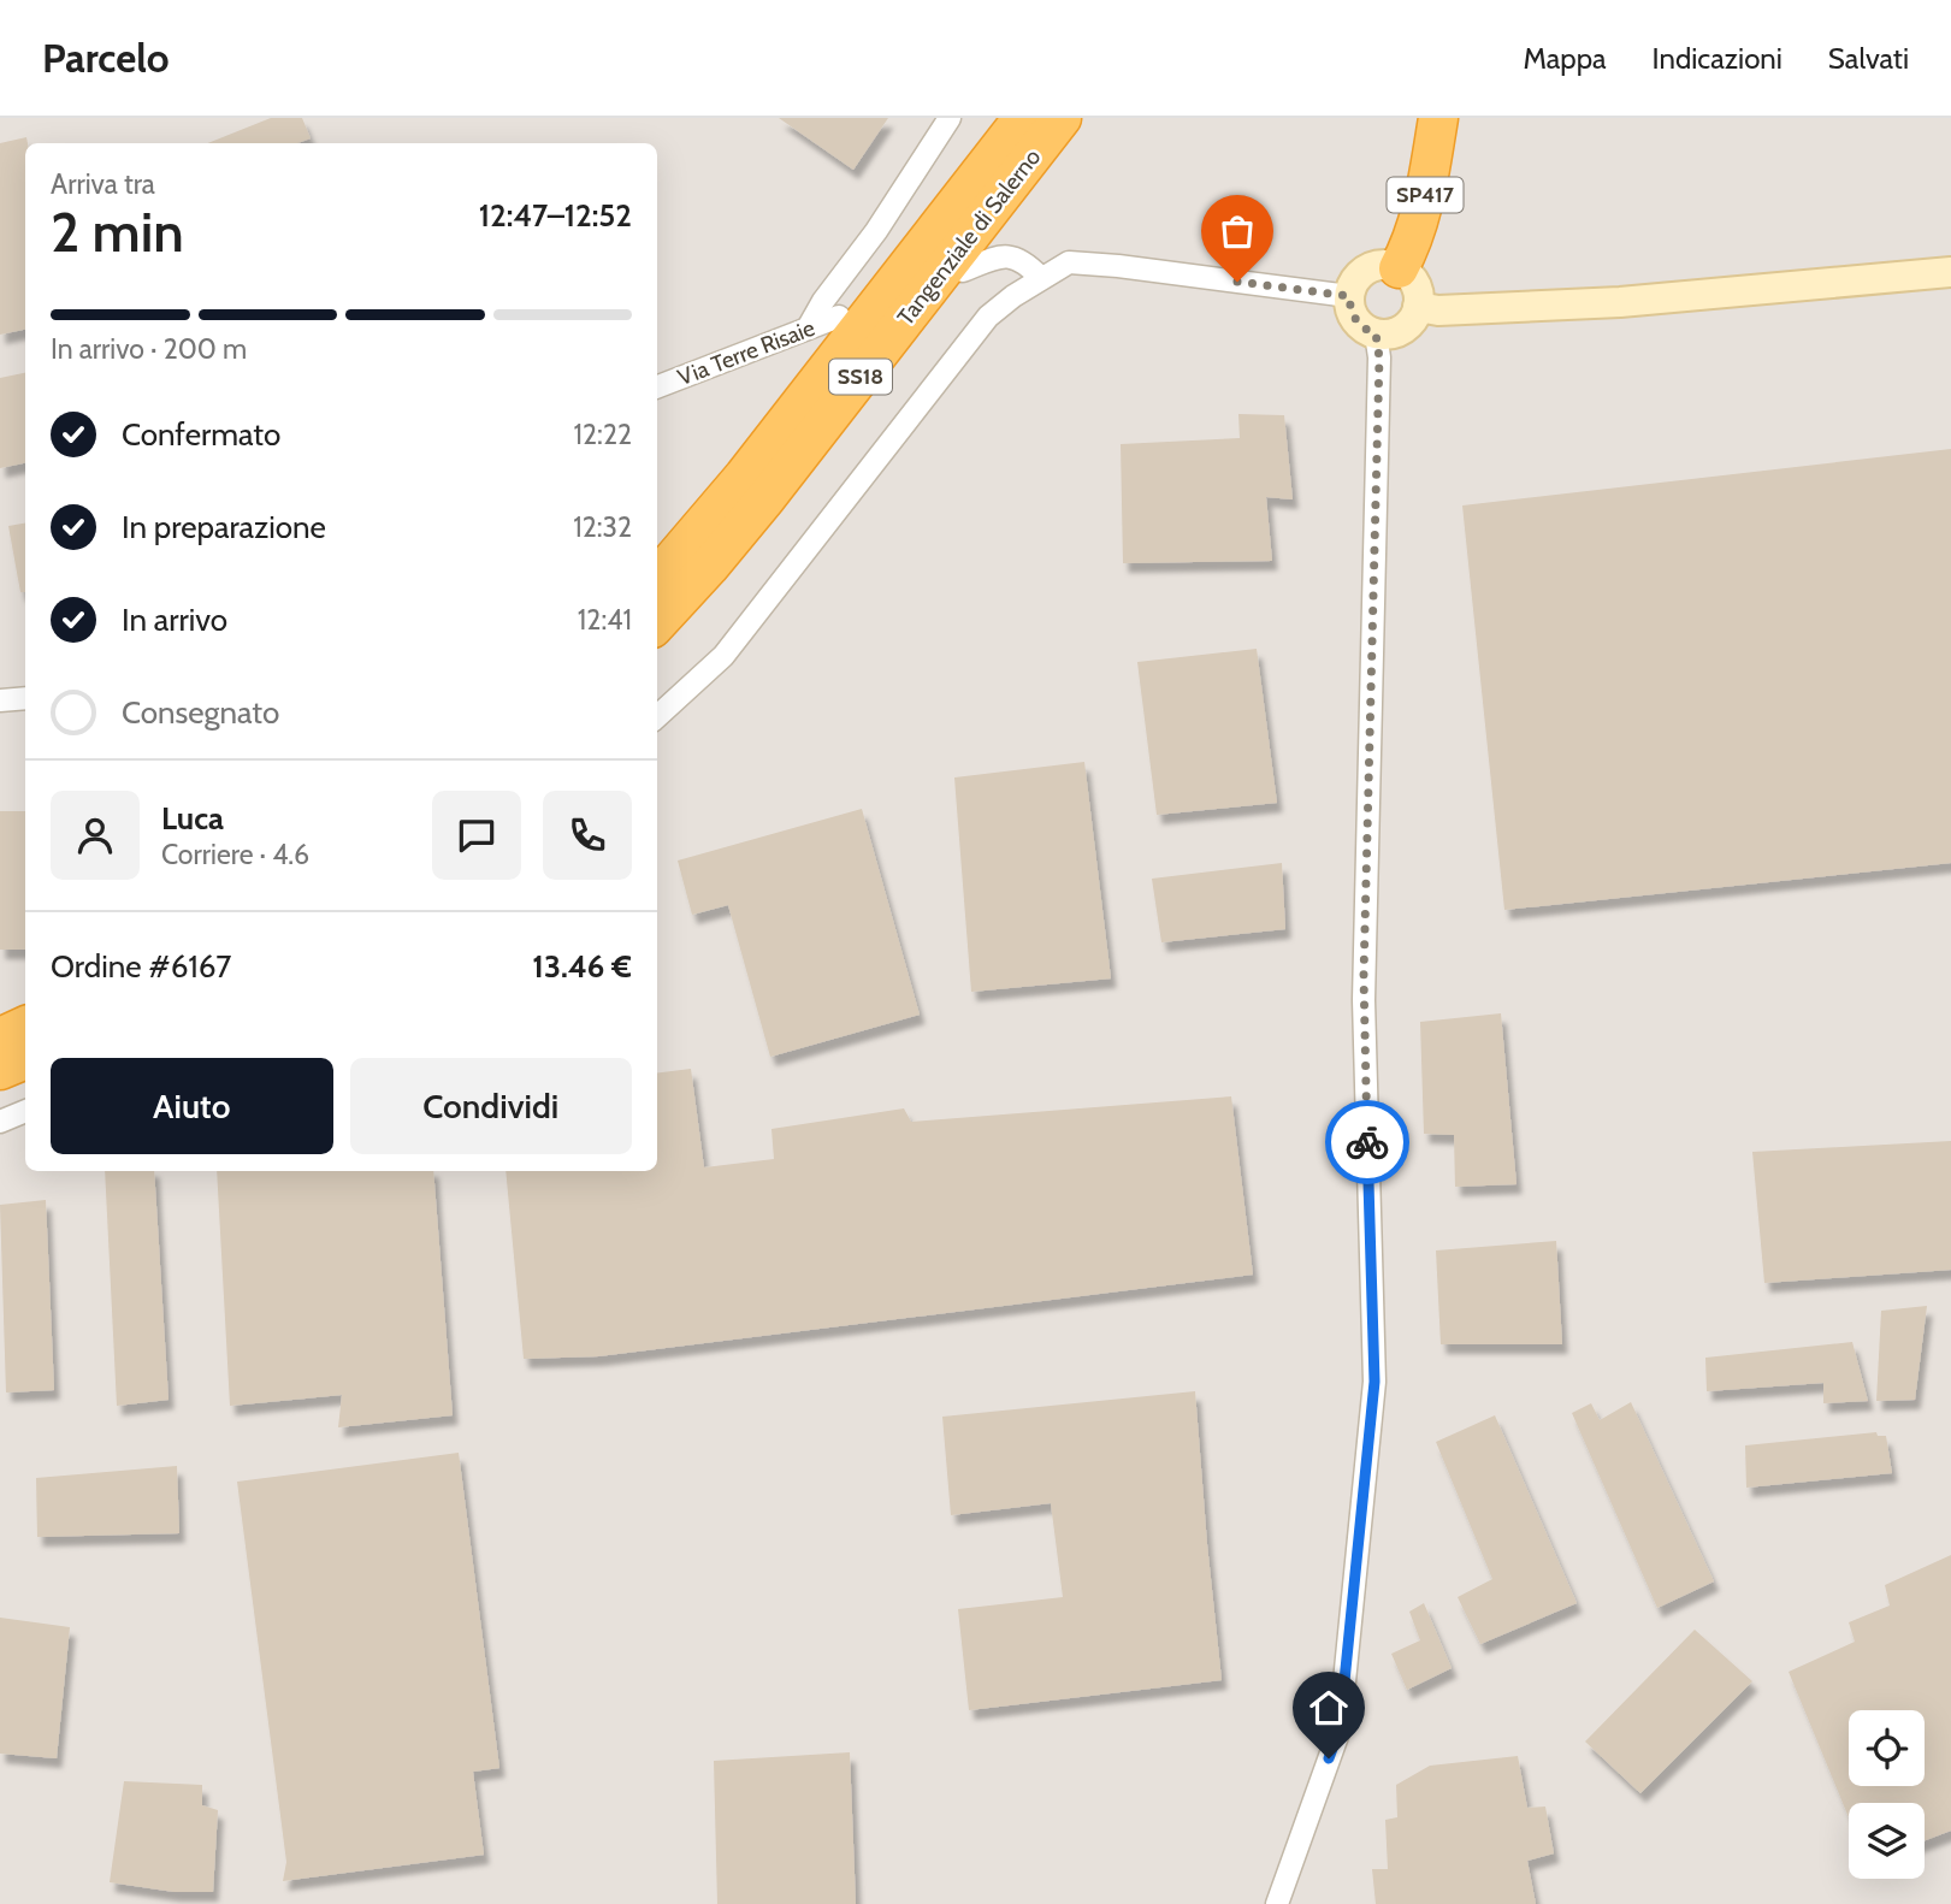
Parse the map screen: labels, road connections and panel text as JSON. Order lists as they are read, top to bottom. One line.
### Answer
{"streets":{"highway":["SP417","Tangenziale di Salerno","SS18"],"street":["Via Terre Risaie"]},"page":{"header":"Parcelo","nav":["Mappa","Indicazioni","Salvati"],"heading":["2 min","Arriva tra","12:47–12:52"],"panel":["Luca","Corriere · 4.6","Ordine #6167","13.46 €"],"bar":"In arrivo · 200 m","list":[["Confermato","12:22"],["In preparazione","12:32"],["In arrivo","12:41"],"Consegnato"],"buttons":["Aiuto","Condividi"]}}
